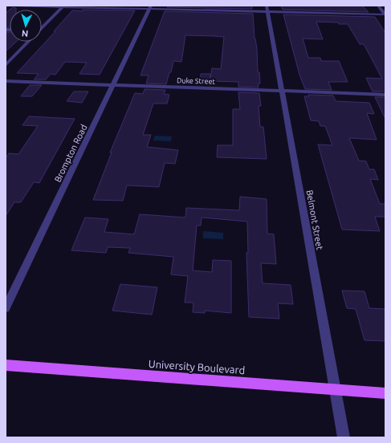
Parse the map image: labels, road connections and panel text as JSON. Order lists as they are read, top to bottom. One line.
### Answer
{"streets":{"main road":["University Boulevard"],"street":["Duke Street","Brompton Road","Belmont Street"]},"crossings":[["Duke Street","Brompton Road"],["Duke Street","Belmont Street"],["Belmont Street","University Boulevard"]],"north":"bottom"}
